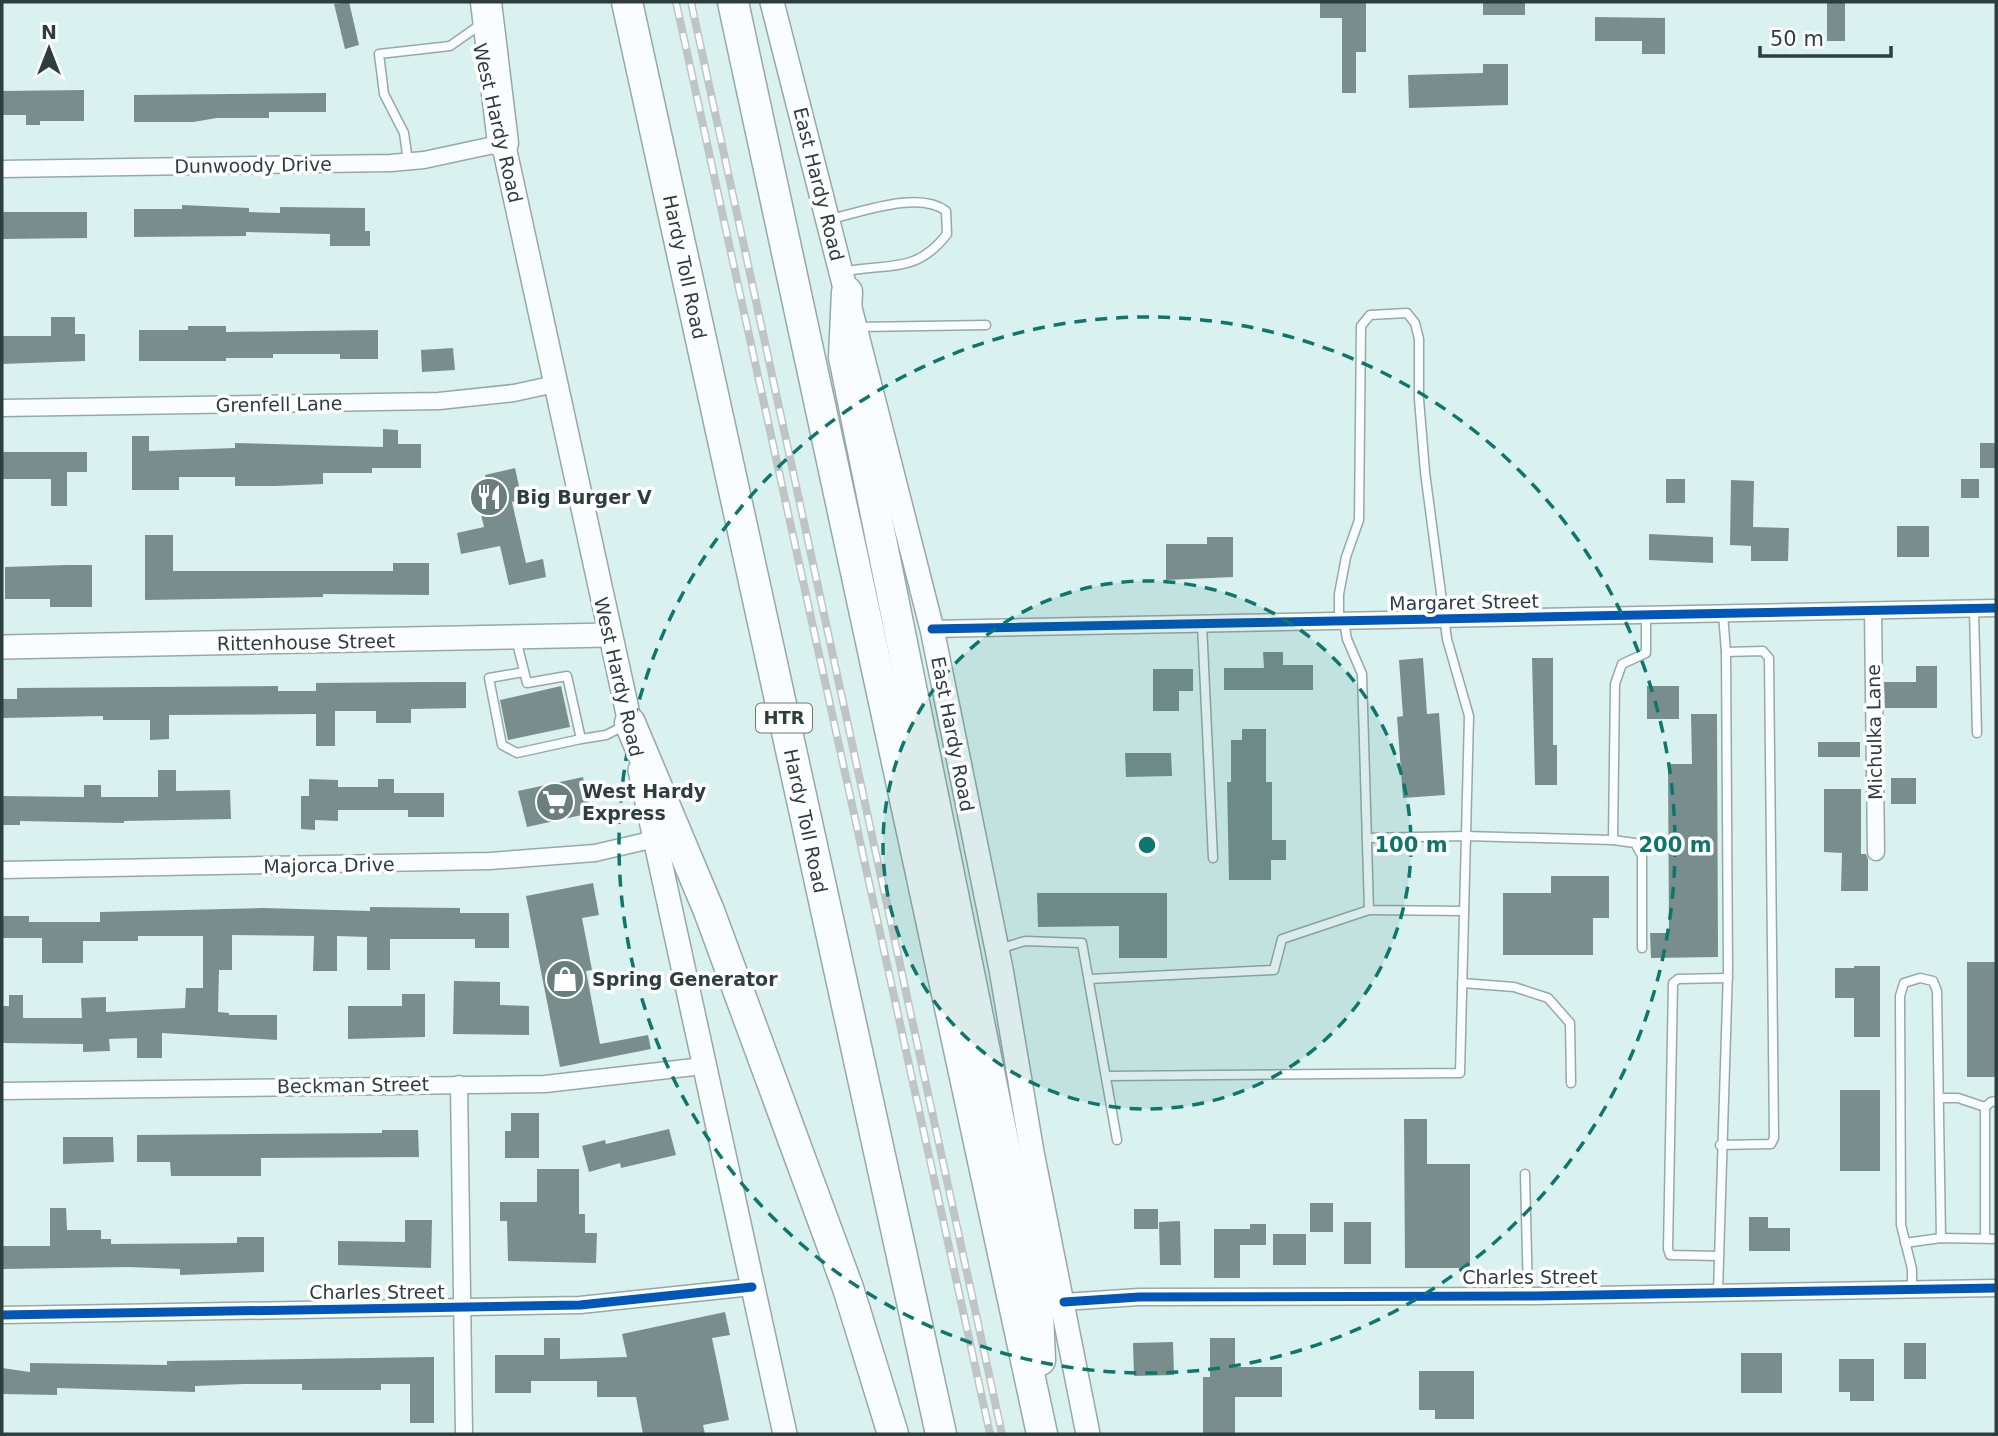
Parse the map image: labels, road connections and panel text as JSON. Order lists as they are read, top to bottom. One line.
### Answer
{"streets":{"highway":["Hardy Toll Road","HTR"],"main road":["West Hardy Road","East Hardy Road","Rittenhouse Street"],"street":["Dunwoody Drive","Grenfell Lane","Margaret Street","Michulka Lane","Majorca Drive","Beckman Street","Charles Street"]},"crossings":[["West Hardy Road","Dunwoody Drive"],["West Hardy Road","Grenfell Lane"],["West Hardy Road","Rittenhouse Street"],["West Hardy Road","Majorca Drive"],["West Hardy Road","Beckman Street"],["West Hardy Road","Charles Street"],["East Hardy Road","Margaret Street"],["East Hardy Road","Charles Street"],["Margaret Street","Michulka Lane"]],"places":{"restaurant":["Big Burger V"],"supermarket":["West Hardy Express"],"shop":["Spring Generator"]},"scale_bar":"50 m","north":"top","rings":["100 m","200 m"]}
